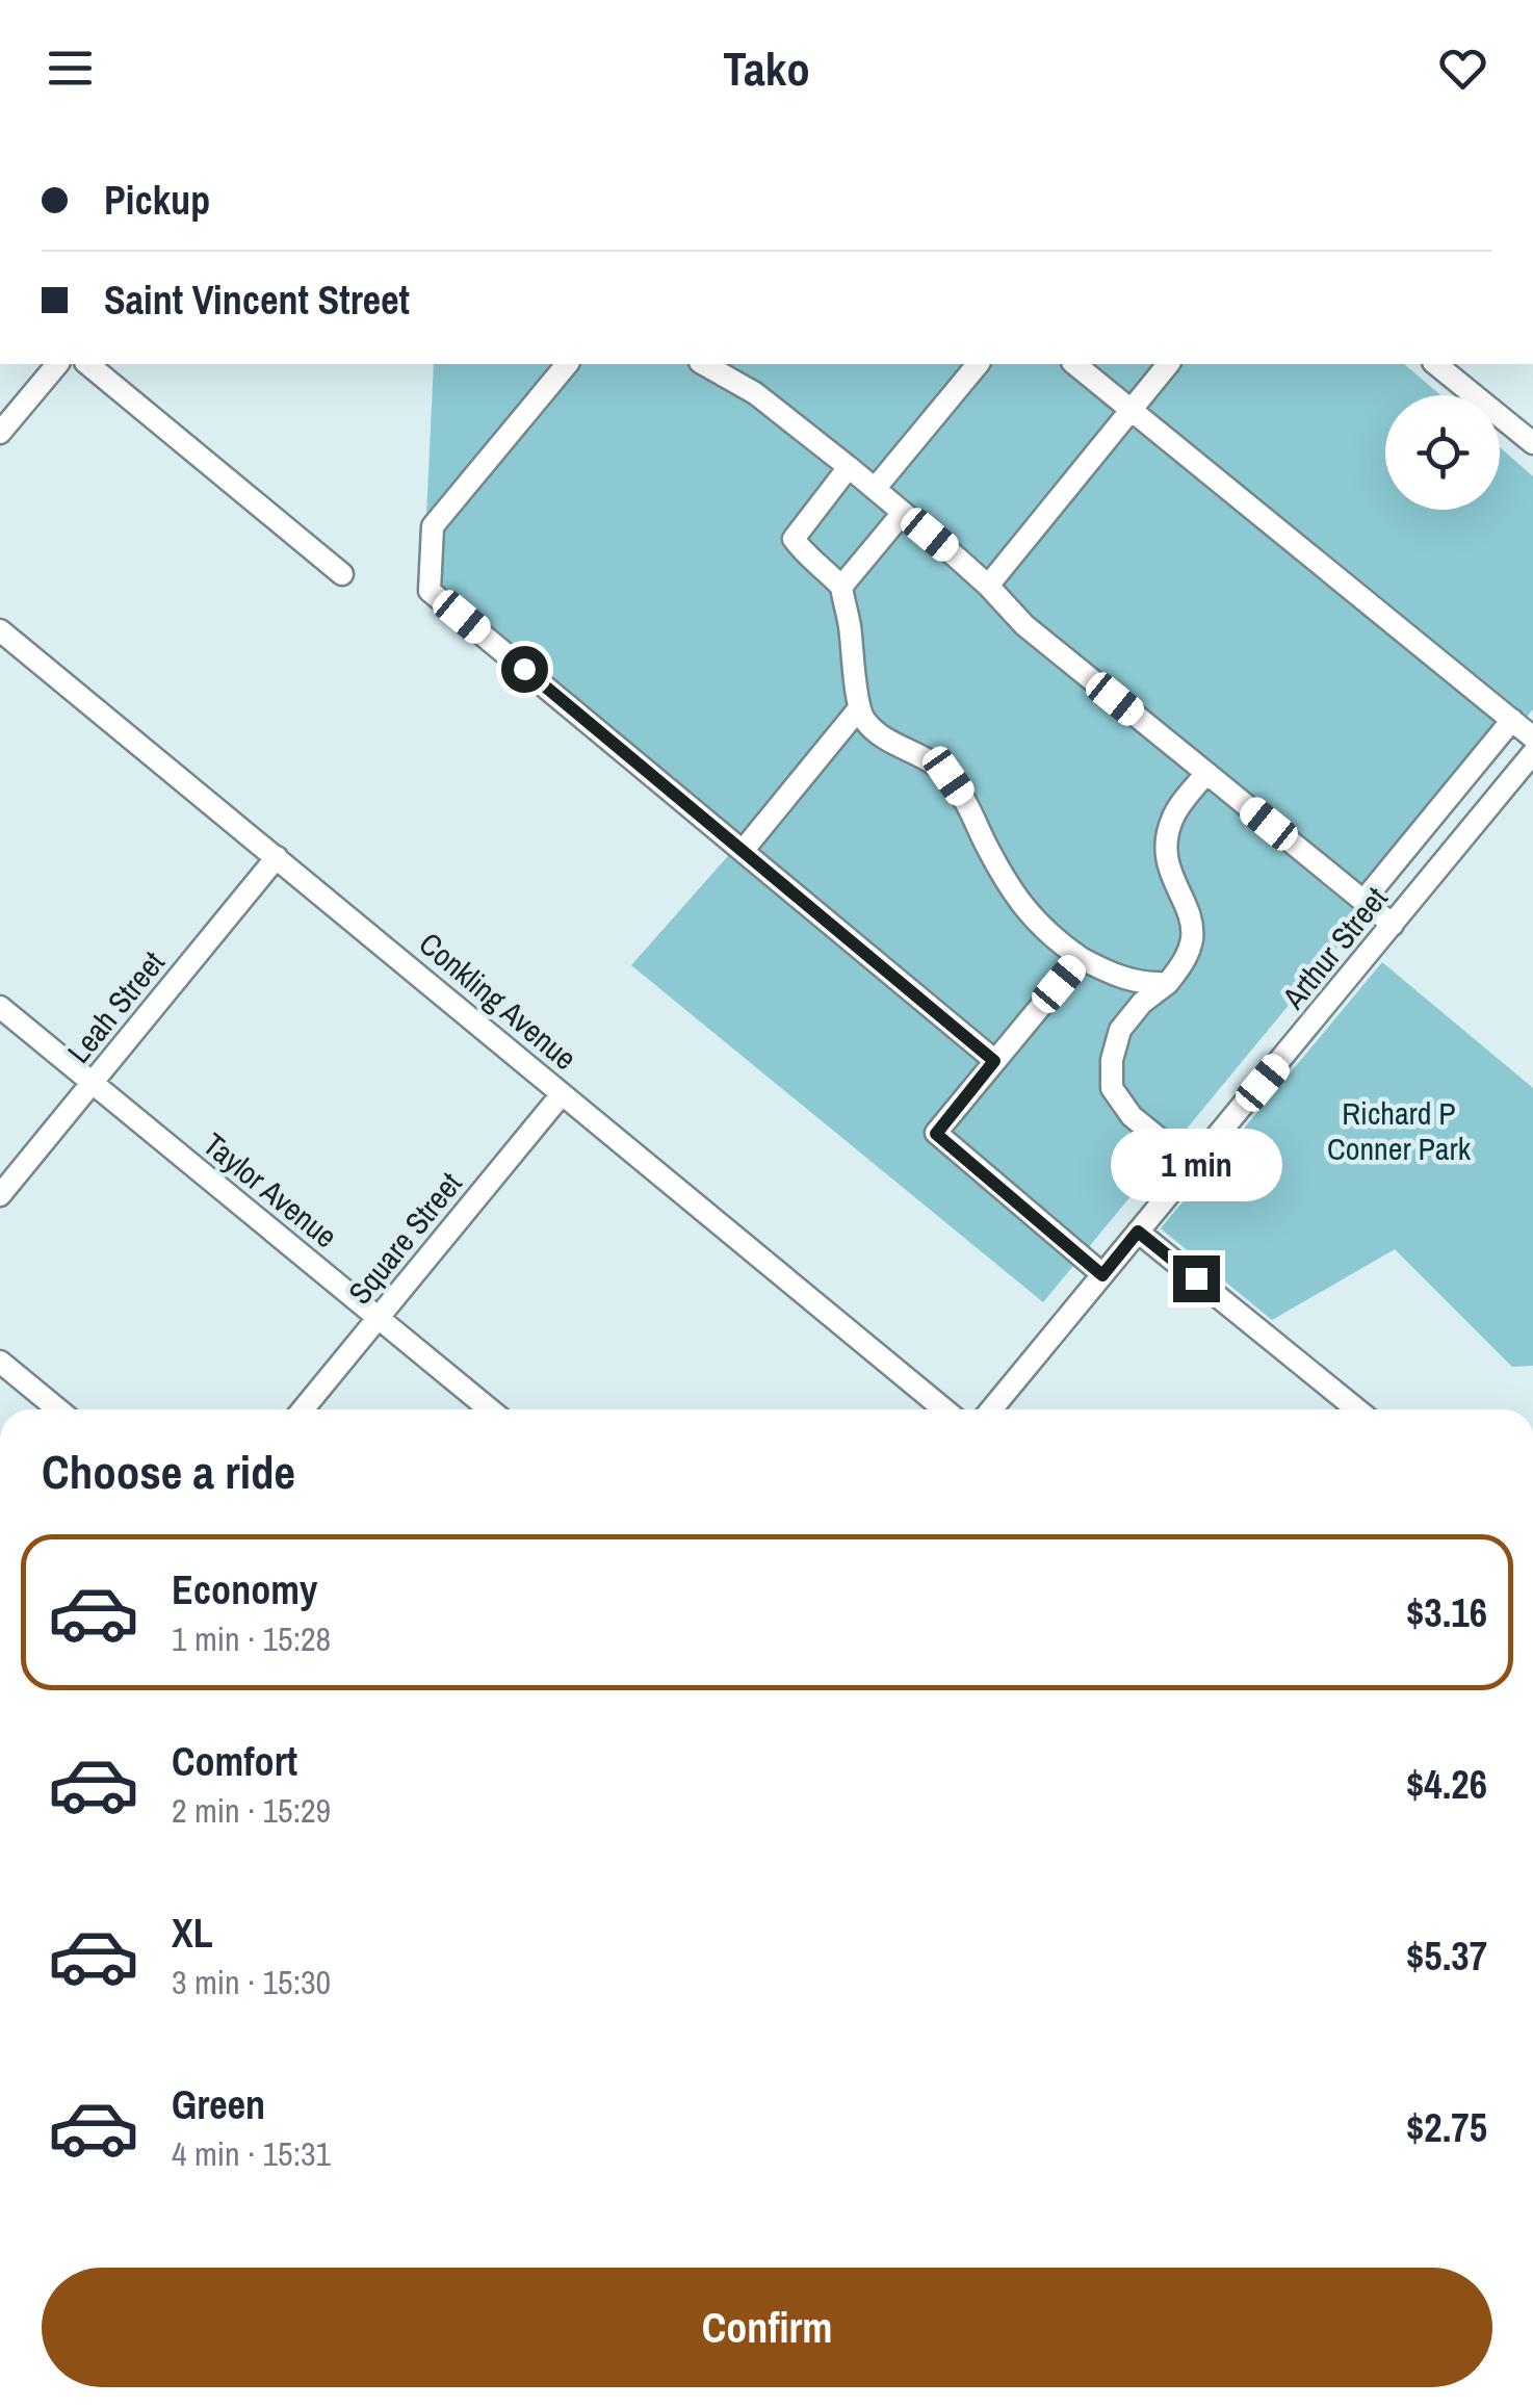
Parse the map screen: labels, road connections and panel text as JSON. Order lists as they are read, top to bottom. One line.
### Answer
{"streets":{"street":["Arthur Street","Conkling Avenue","Leah Street","Taylor Avenue","Square Street"]},"crossings":[["Conkling Avenue","Leah Street"],["Conkling Avenue","Square Street"],["Leah Street","Taylor Avenue"],["Taylor Avenue","Square Street"]],"parks":["Richard P Conner Park"],"page":{"header":"Tako","banner":["Pickup","Saint Vincent Street"],"bubble":"1 min","heading":"Choose a ride","list":[{"name":"Economy","note":"1 min · 15:28","value":"$3.16"},{"name":"Comfort","note":"2 min · 15:29","value":"$4.26"},{"name":"XL","note":"3 min · 15:30","value":"$5.37"},{"name":"Green","note":"4 min · 15:31","value":"$2.75"}],"buttons":"Confirm"}}
